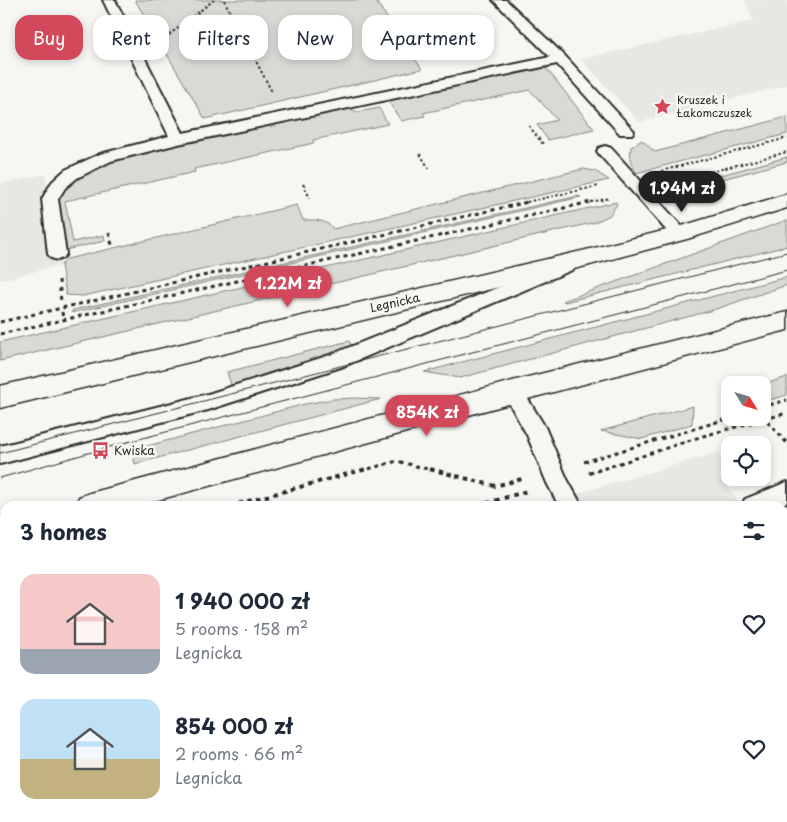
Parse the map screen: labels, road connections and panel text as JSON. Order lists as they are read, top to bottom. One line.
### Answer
{"streets":{"main road":["Legnicka"]},"places":{"place":["Kruszek i Łakomczuszek"],"bus stop":["Kwiska"]},"north":"bottom right","page":{"chip":["Buy","Rent","Filters","New","Apartment"],"price":["1.94M zł","1.22M zł","854K zł"],"heading":"3 homes","list":[{"name":"1 940 000 zł","note":"5 rooms · 158 m² · Legnicka"},{"name":"854 000 zł","note":"2 rooms · 66 m² · Legnicka"}]}}
